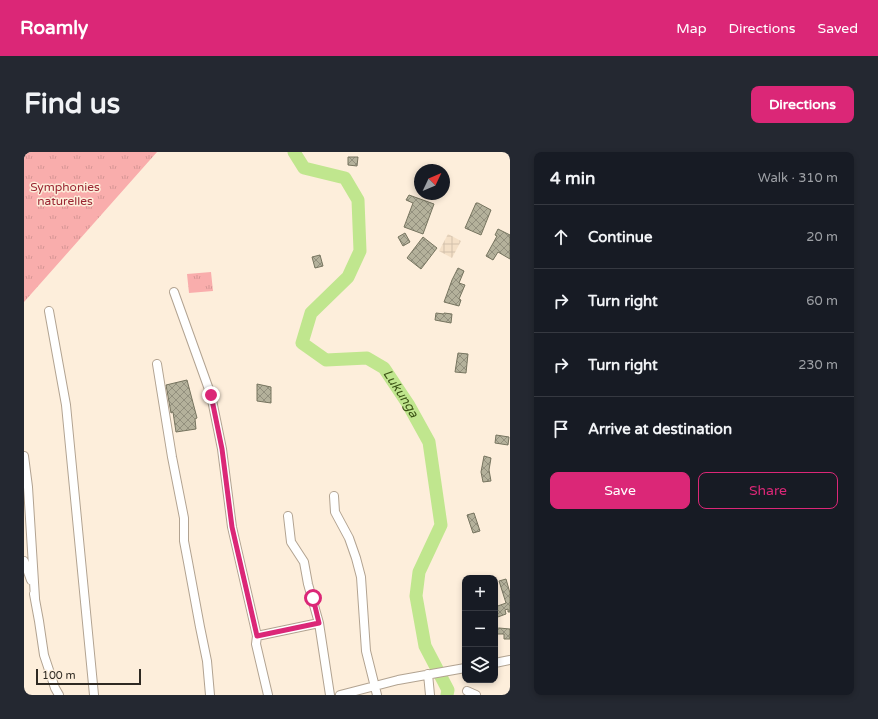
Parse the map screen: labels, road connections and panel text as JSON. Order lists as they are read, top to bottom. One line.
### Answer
{"water":["Lukunga"],"parks":["Symphonies naturelles"],"scale_bar":"100 m","north":"top right","page":{"header":"Roamly","nav":["Map","Directions","Saved"],"buttons":["Directions",["Save","Share"]],"title":"Find us","heading":["4 min","Walk · 310 m"],"list":[["Continue","20 m"],["Turn right","60 m"],["Turn right","230 m"],"Arrive at destination"],"map_buttons":["+","−"],"scale":"100 m"}}
